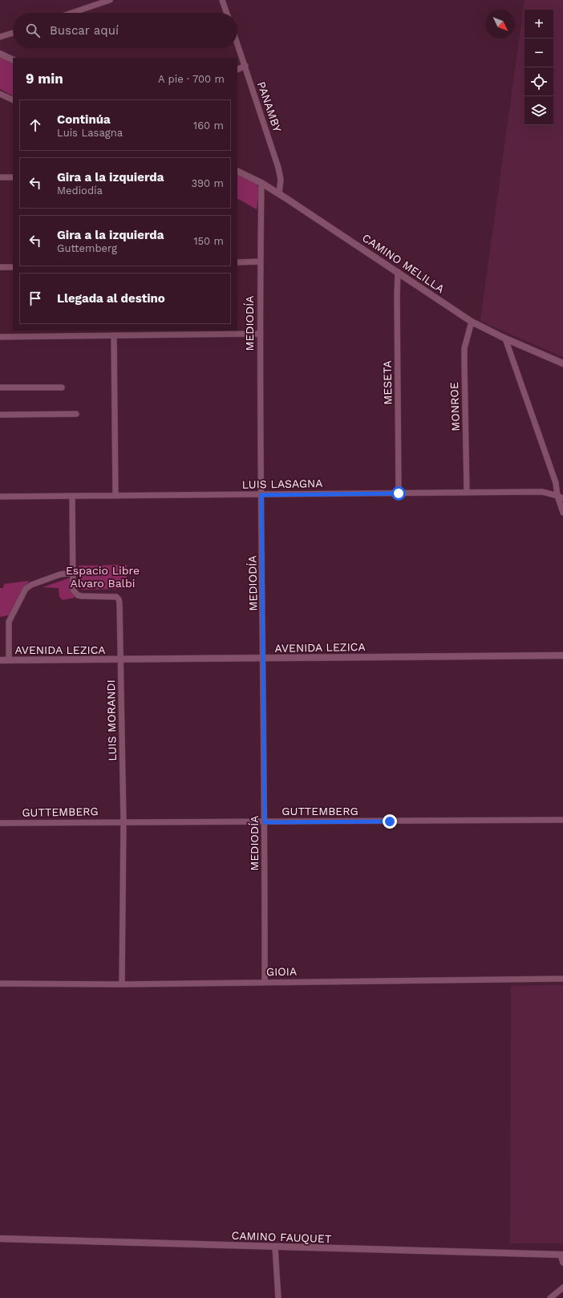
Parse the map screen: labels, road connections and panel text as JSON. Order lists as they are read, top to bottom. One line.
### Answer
{"streets":{"street":["PANAMBY","CAMINO MELILLA","MEDIODÍA","MESETA","MONROE","LUIS LASAGNA","AVENIDA LEZICA","LUIS MORANDI","GUTTEMBERG","GIOIA","CAMINO FAUQUET"]},"crossings":[["PANAMBY","CAMINO MELILLA"],["CAMINO MELILLA","MEDIODÍA"],["CAMINO MELILLA","MESETA"],["CAMINO MELILLA","MONROE"],["MEDIODÍA","LUIS LASAGNA"],["MEDIODÍA","AVENIDA LEZICA"],["MEDIODÍA","GUTTEMBERG"],["MEDIODÍA","GIOIA"],["MESETA","LUIS LASAGNA"],["MONROE","LUIS LASAGNA"],["LUIS LASAGNA","LUIS MORANDI"],["AVENIDA LEZICA","LUIS MORANDI"],["LUIS MORANDI","GUTTEMBERG"],["LUIS MORANDI","GIOIA"]],"parks":["Espacio Libre Alvaro Balbi"],"north":"bottom right","page":{"map_buttons":["+","−"],"search":"Buscar aquí","heading":["9 min","A pie · 700 m"],"list":[["Continúa","Luis Lasagna","160 m"],["Gira a la izquierda","Mediodía","390 m"],["Gira a la izquierda","Guttemberg","150 m"],"Llegada al destino"]}}
